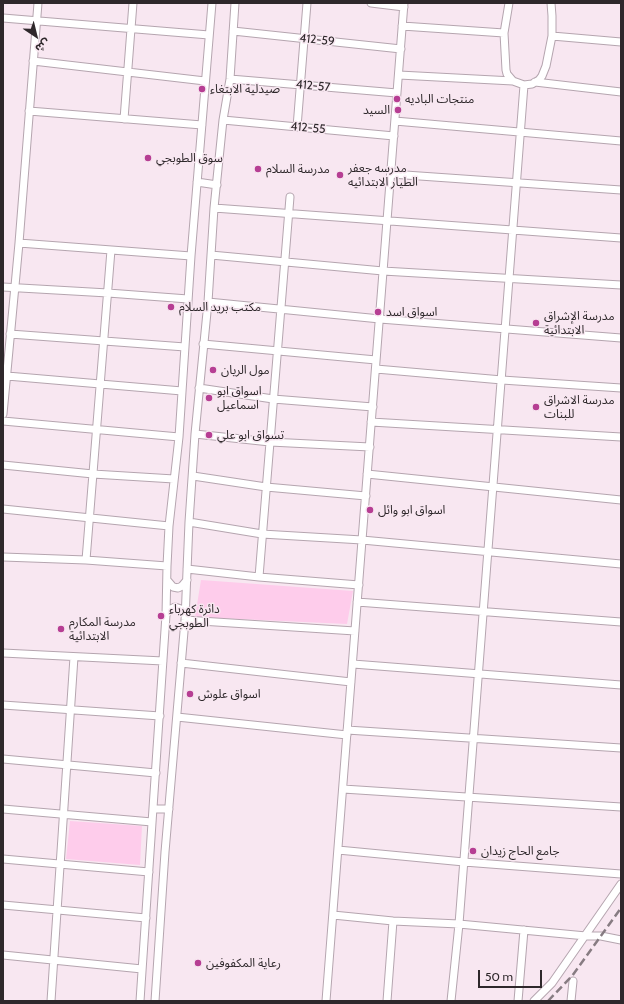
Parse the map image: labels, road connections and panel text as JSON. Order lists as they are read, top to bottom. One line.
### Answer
{"streets":{"street":["412-59","412-57","412-55"]},"places":["صيدلية الابتغاء","منتجات الباديه","السيد","سوق الطوبجي","مدرسة السلام","مدرسه جعفر الطيار الابتدائيه","مكتب بريد السلام","اسواق اسد","مدرسة الإشراق الابتدائية","مول الريان","اسواق ابو اسماعيل","مدرسة الاشراق للبنات","تسواق ابو علي","اسواق ابو وائل","دائرة كهرباء الطوبجي","مدرسة المكارم الابتدائية","اسواق علوش","جامع الحاج زيدان","رعاية المكفوفين"],"scale_bar":"50 m","north":"bottom right"}
